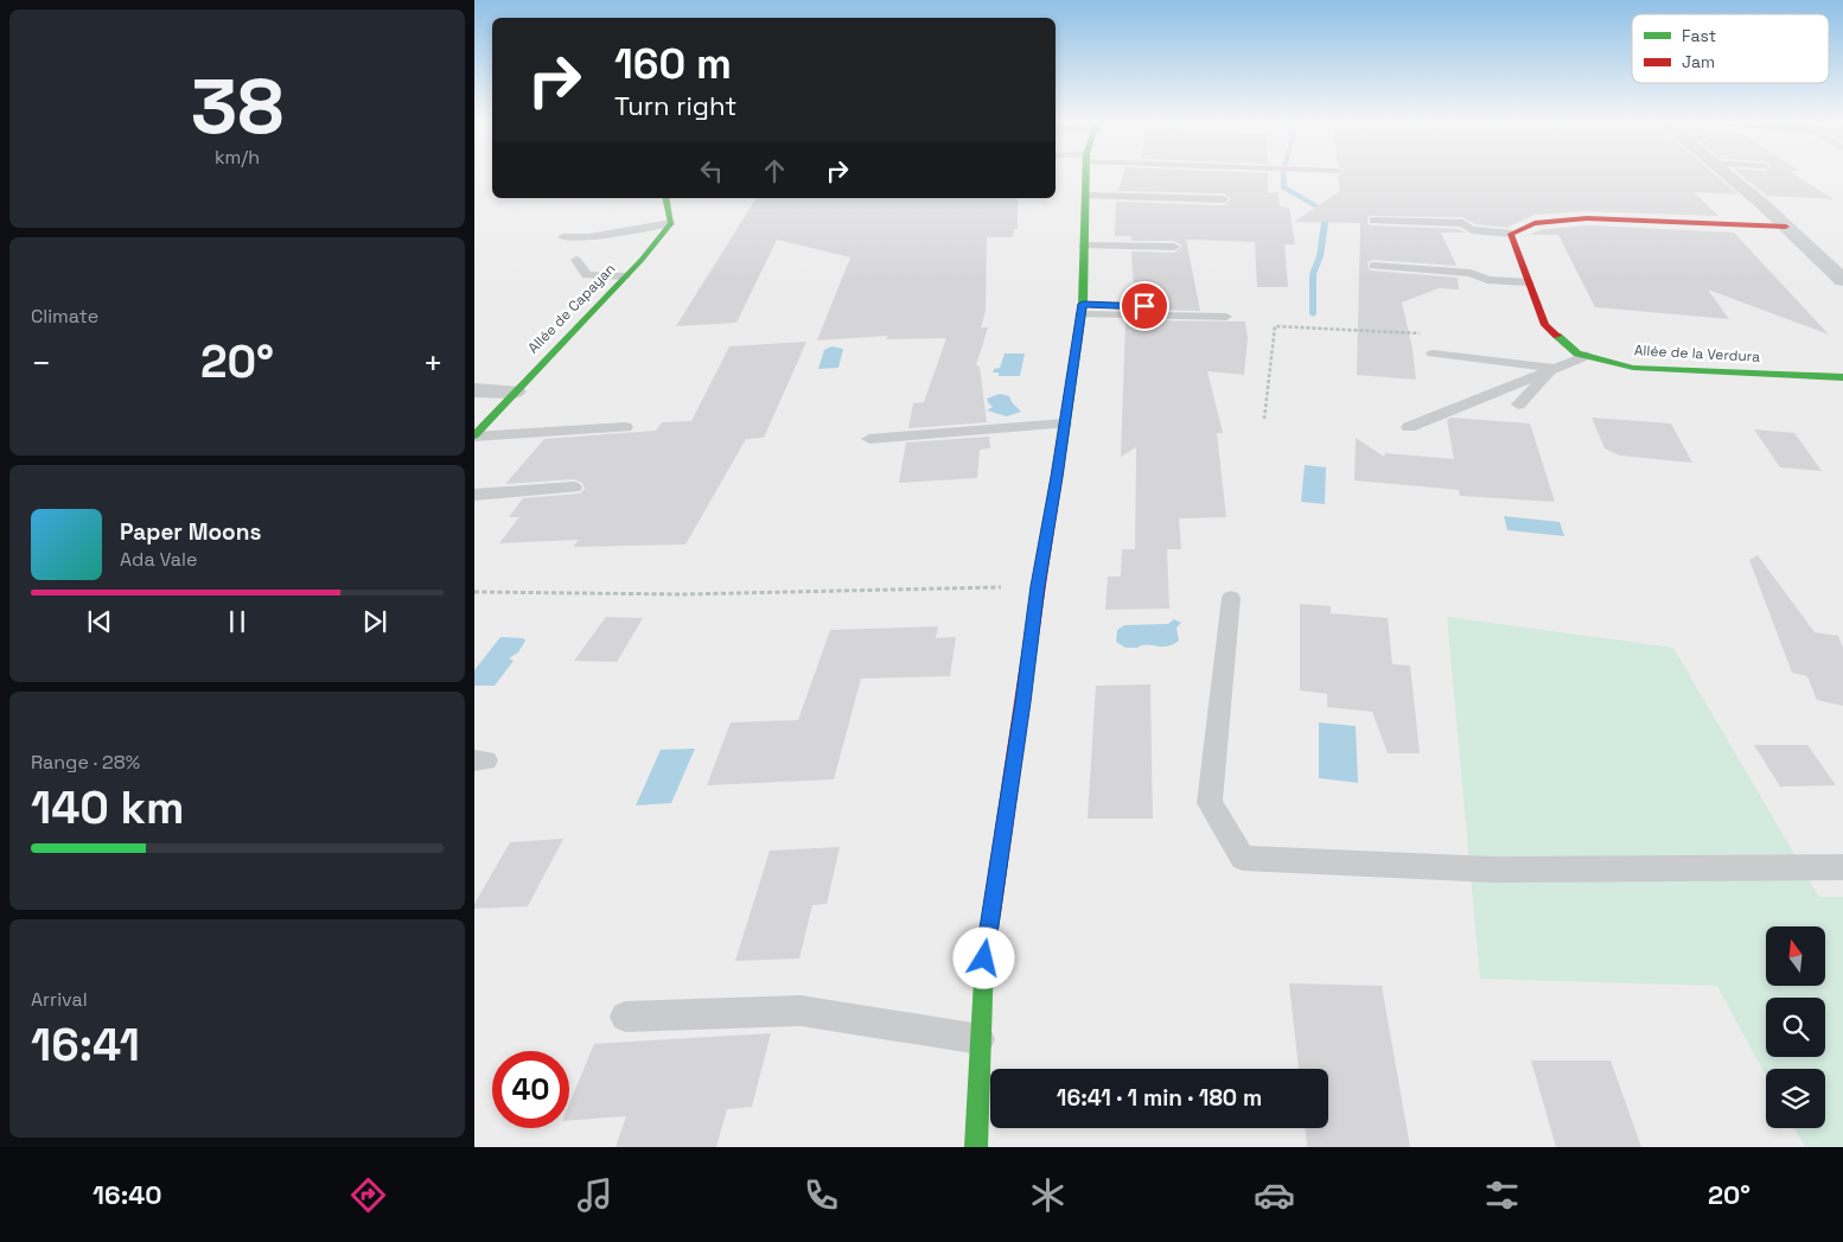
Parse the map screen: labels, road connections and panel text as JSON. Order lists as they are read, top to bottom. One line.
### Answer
{"streets":{"street":["Allée de Capayan","Allée de la Verdura"]},"legend":["Fast","Jam"],"north":"top","page":{"tile":[["38","km/h"],"Climate",["Range · 28%","140 km"],["Arrival","16:41"]],"turn":["160 m","Turn right"],"heat":["−","20°","+"],"song":["Paper Moons","Ada Vale"],"limit":"40","trip":"16:41 · 1 min · 180 m","tabs":["16:40","20°"]}}
